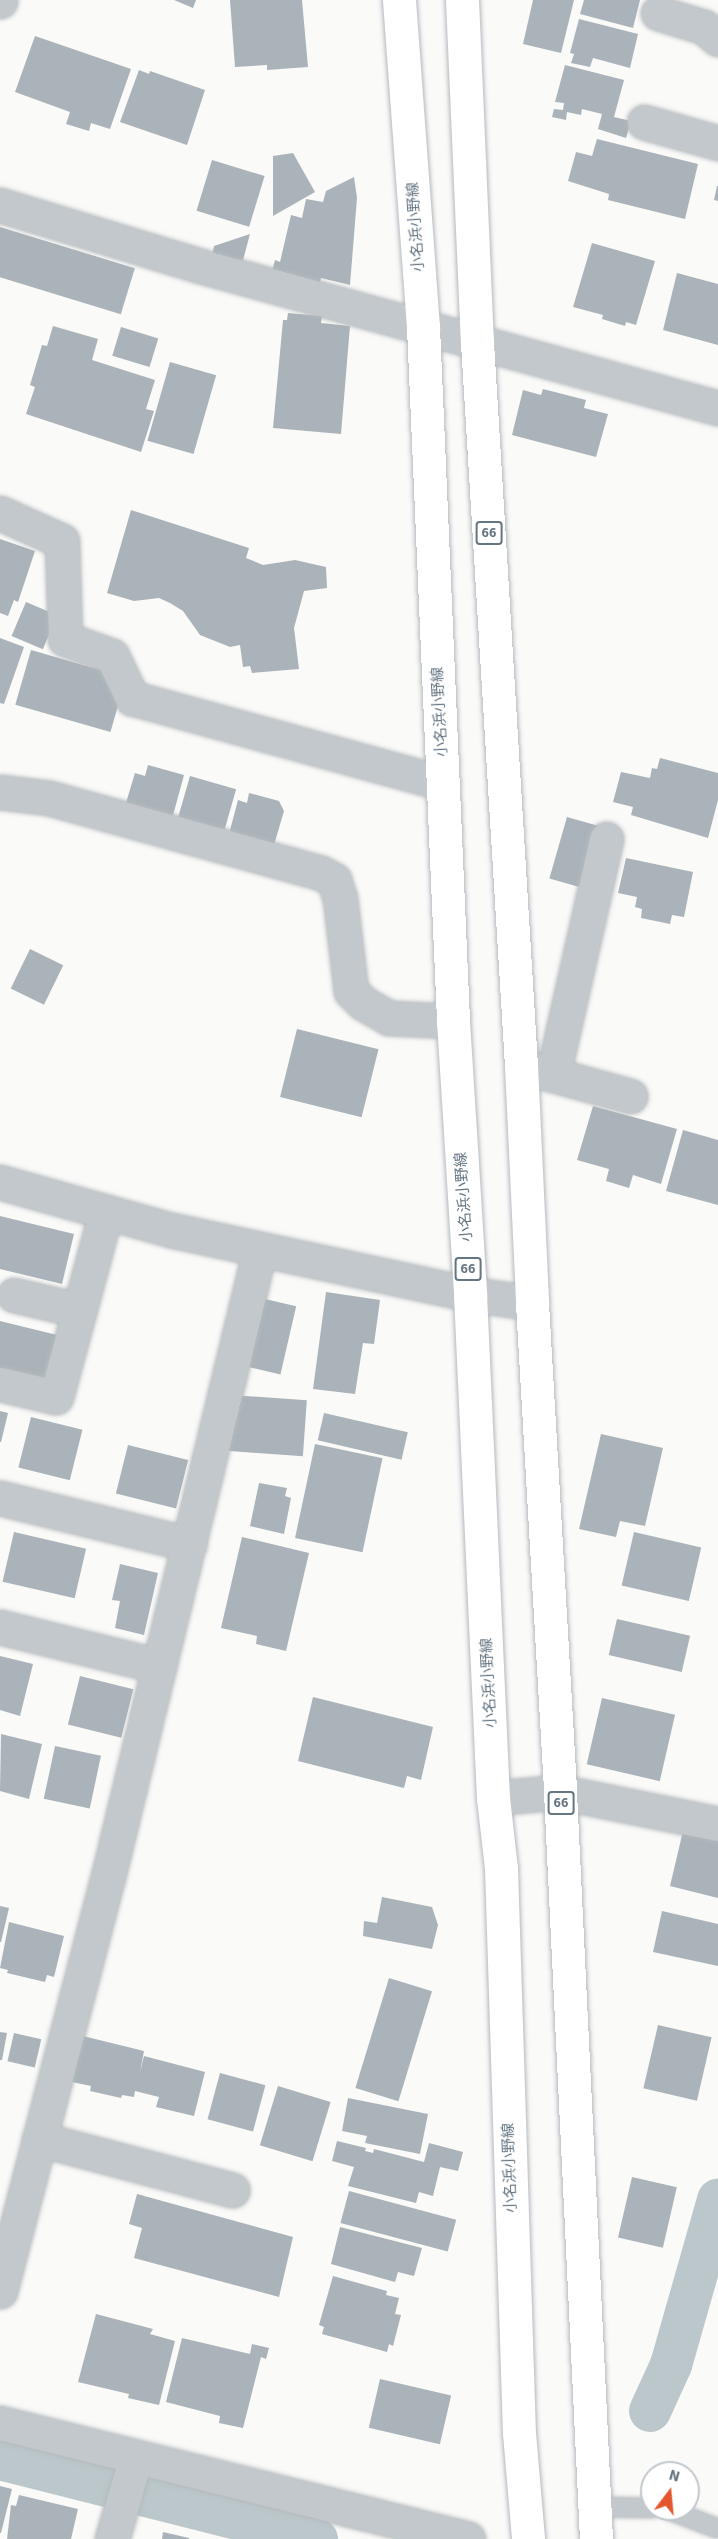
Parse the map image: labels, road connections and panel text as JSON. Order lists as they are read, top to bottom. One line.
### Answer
{"streets":{"main road":["小名浜小野線","66"]},"north":"top"}
